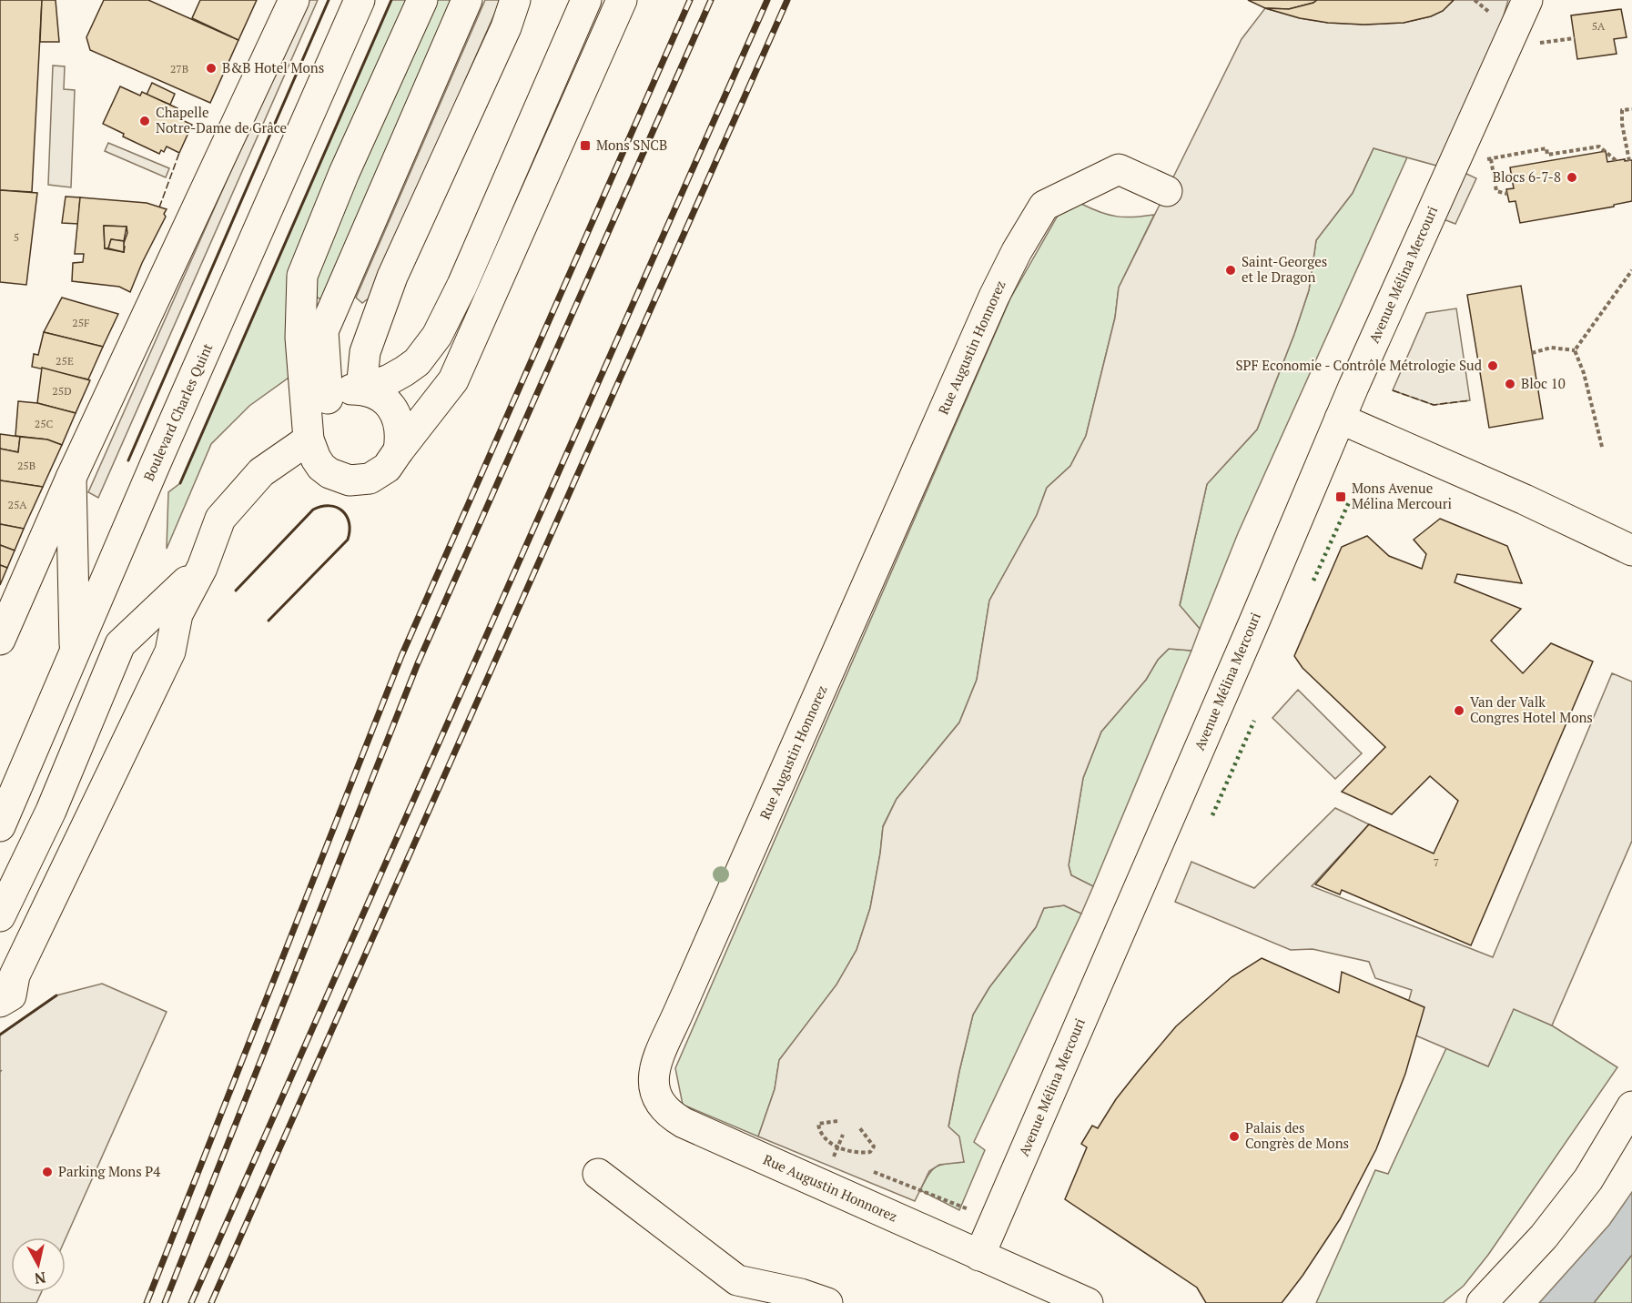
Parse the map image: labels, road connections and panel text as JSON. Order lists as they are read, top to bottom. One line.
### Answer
{"streets":{"main road":["Avenue Mélina Mercouri","Rue Augustin Honnorez","Boulevard Charles Quint"]},"crossings":[["Avenue Mélina Mercouri","Rue Augustin Honnorez"]],"places":{"other":["B&B Hotel Mons","Chapelle Notre-Dame de Grâce","Blocs 6-7-8","Saint-Georges et le Dragon","SPF Economie - Contrôle Métrologie Sud","Bloc 10","Van der Valk Congres Hotel Mons","Palais des Congrès de Mons","Parking Mons P4"],"transit":["Mons SNCB","Mons Avenue Mélina Mercouri"]},"house_numbers":["5A","27B","5","25F","25E","25D","25C","25B","25A","7"],"north":"bottom"}
